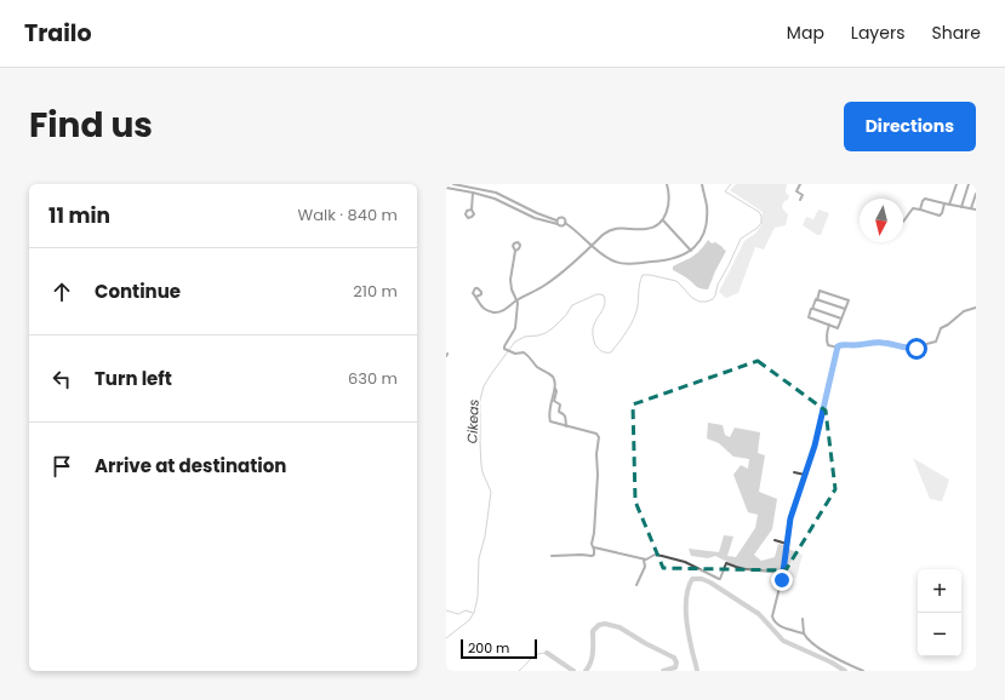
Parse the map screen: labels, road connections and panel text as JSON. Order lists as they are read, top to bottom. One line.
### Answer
{"water":["Cikeas"],"scale_bar":"200 m","north":"bottom","page":{"header":"Trailo","nav":["Map","Layers","Share"],"title":"Find us","buttons":"Directions","heading":["11 min","Walk · 840 m"],"list":[["Continue","210 m"],["Turn left","630 m"],"Arrive at destination"],"map_buttons":["+","−"],"scale":"200 m"}}
